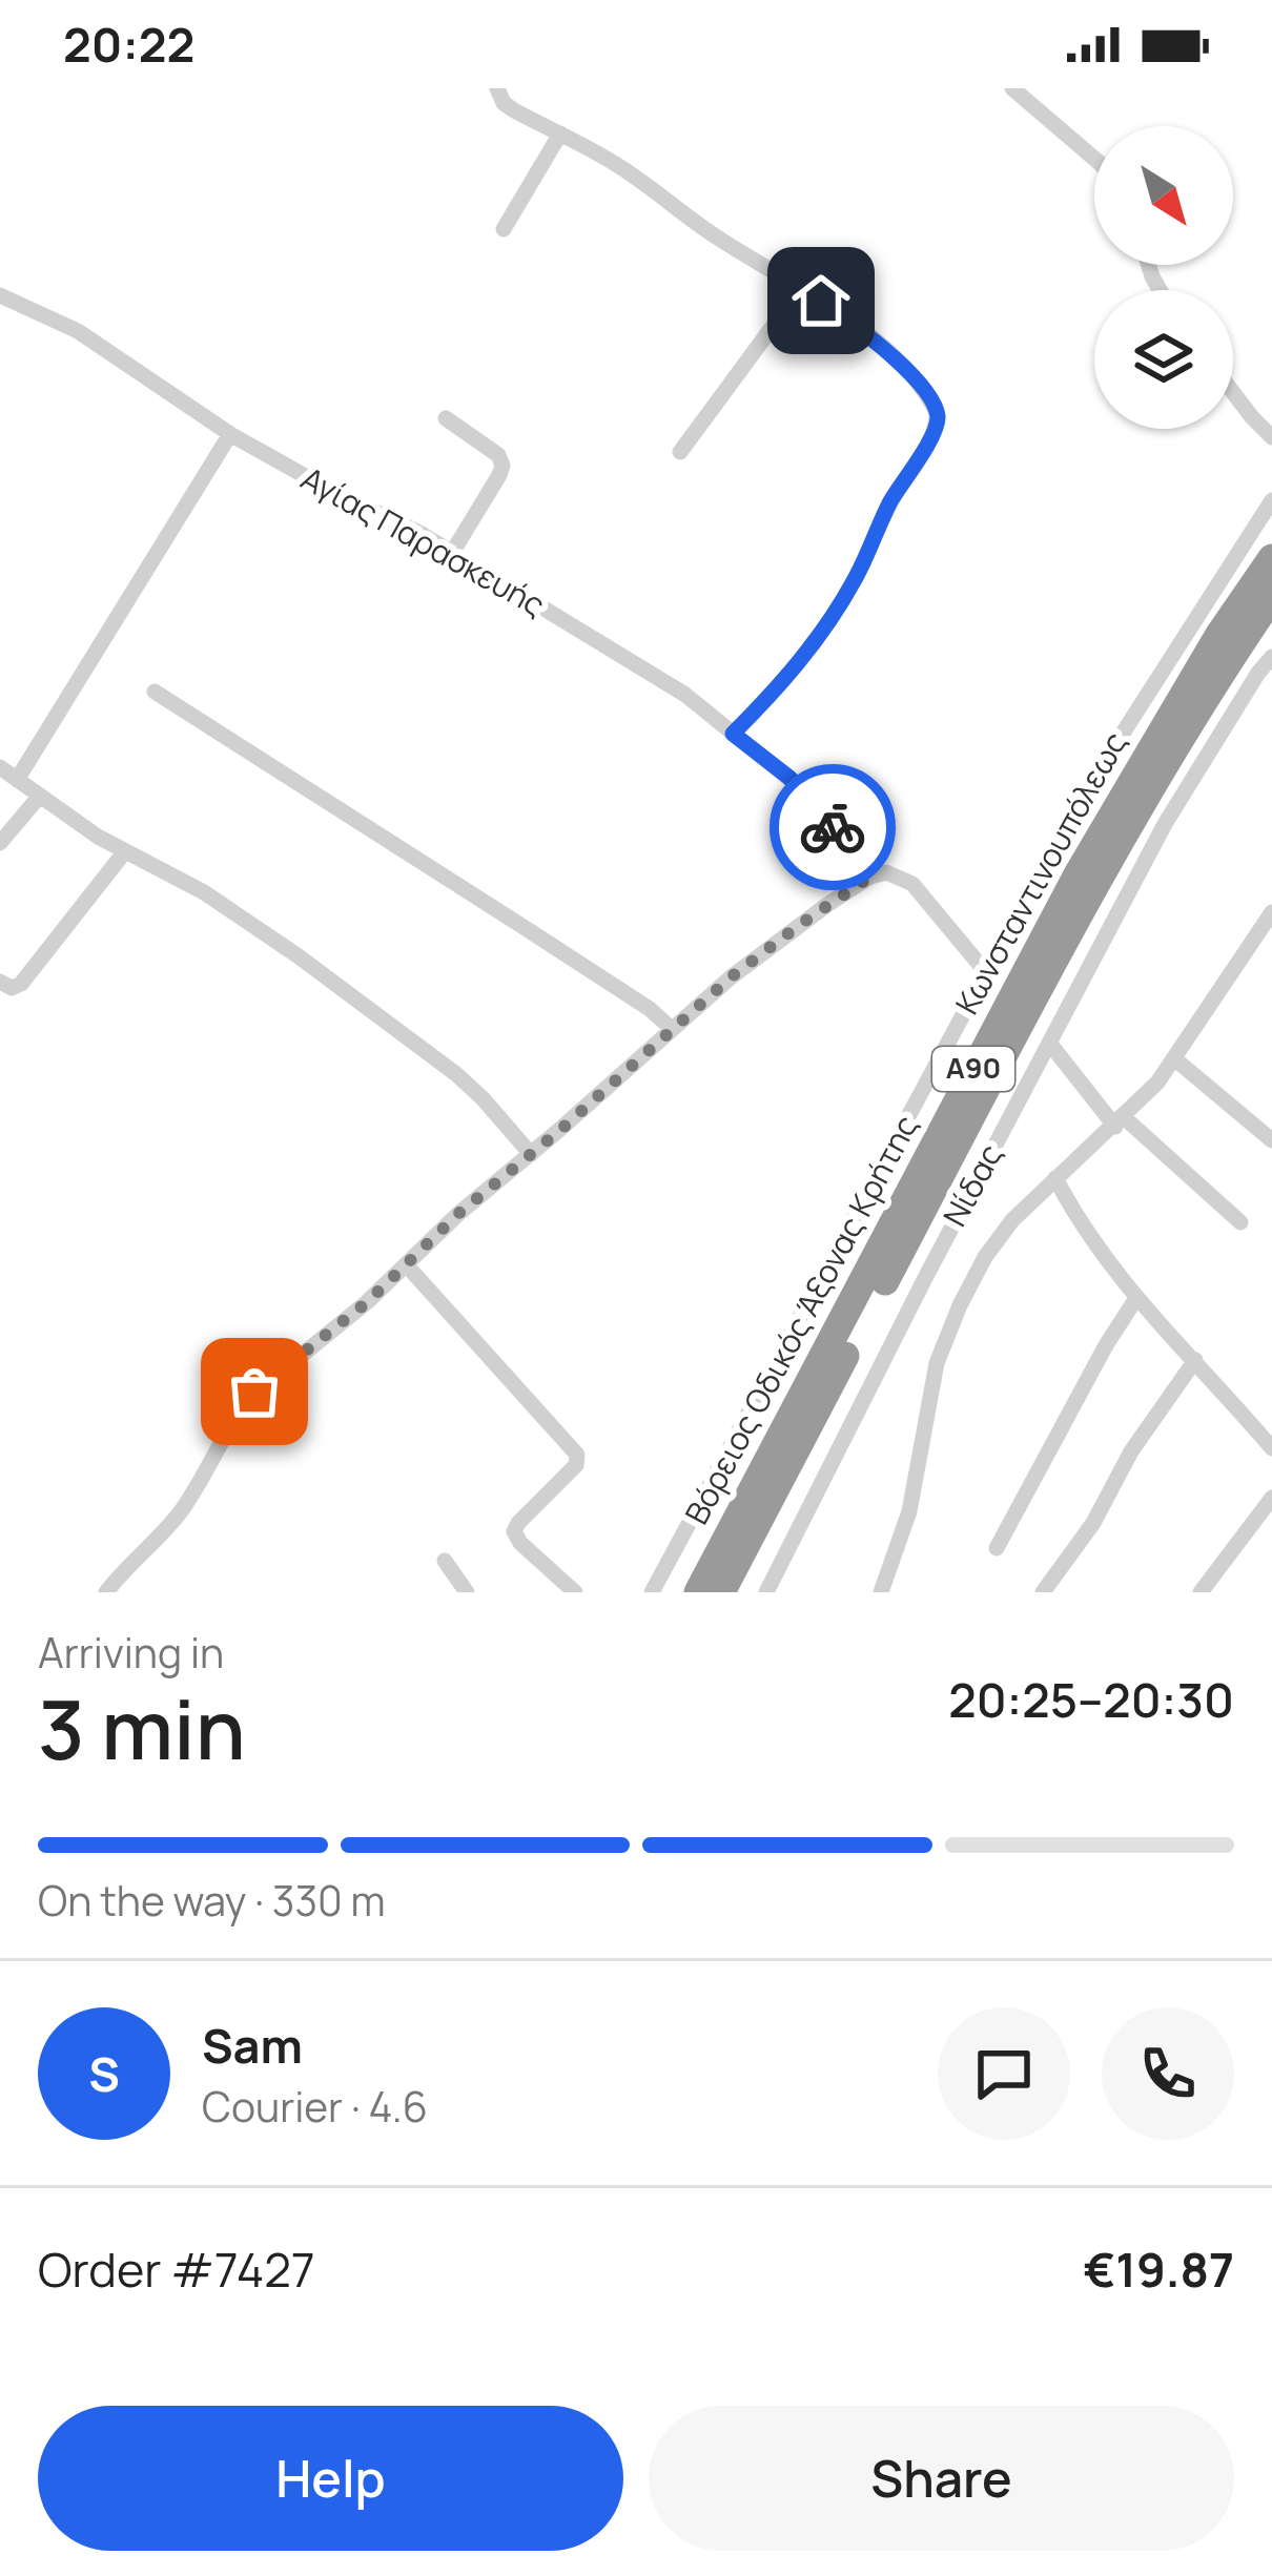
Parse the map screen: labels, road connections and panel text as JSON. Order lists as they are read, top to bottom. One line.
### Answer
{"streets":{"highway":["Α90","Βόρειος Οδικός Άξονας Κρήτης"],"street":["Αγίας Παρασκευής","Κωνσταντινουπόλεως","Νίδας"]},"north":"bottom right","page":{"status":"20:22","heading":["3 min","Arriving in","20:25–20:30"],"panel":["Sam","Courier · 4.6","Order #7427","€19.87"],"bar":"On the way · 330 m","round":"S","buttons":["Help","Share"]}}
